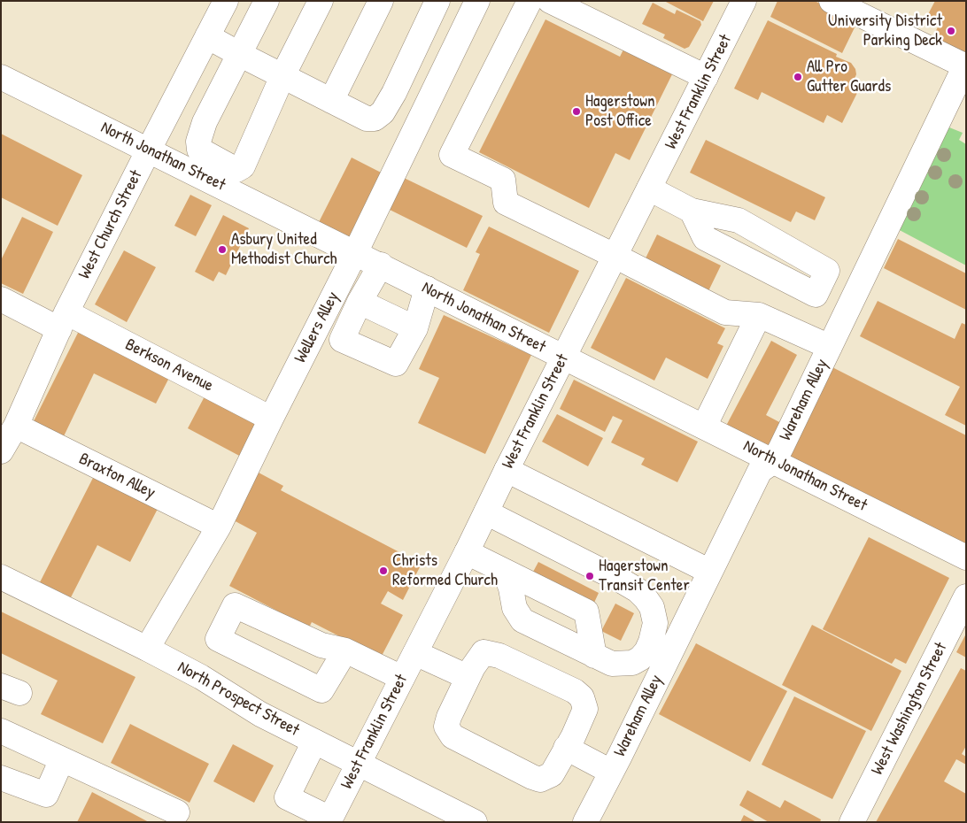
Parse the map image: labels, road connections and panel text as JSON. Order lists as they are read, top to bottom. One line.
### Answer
{"streets":{"main road":["West Franklin Street","North Jonathan Street","West Church Street","Wellers Alley","Berkson Avenue","Wareham Alley","Braxton Alley","North Prospect Street","West Washington Street"]},"crossings":[["West Franklin Street","North Jonathan Street"],["West Franklin Street","North Prospect Street"],["North Jonathan Street","West Church Street"],["North Jonathan Street","Wellers Alley"],["North Jonathan Street","Wareham Alley"],["West Church Street","Berkson Avenue"],["West Church Street","Braxton Alley"],["Wellers Alley","Berkson Avenue"],["Wellers Alley","Braxton Alley"],["Wellers Alley","North Prospect Street"]],"places":["University District Parking Deck","All Pro Gutter Guards","Hagerstown Post Office","Asbury United Methodist Church","Christs Reformed Church","Hagerstown Transit Center"]}
